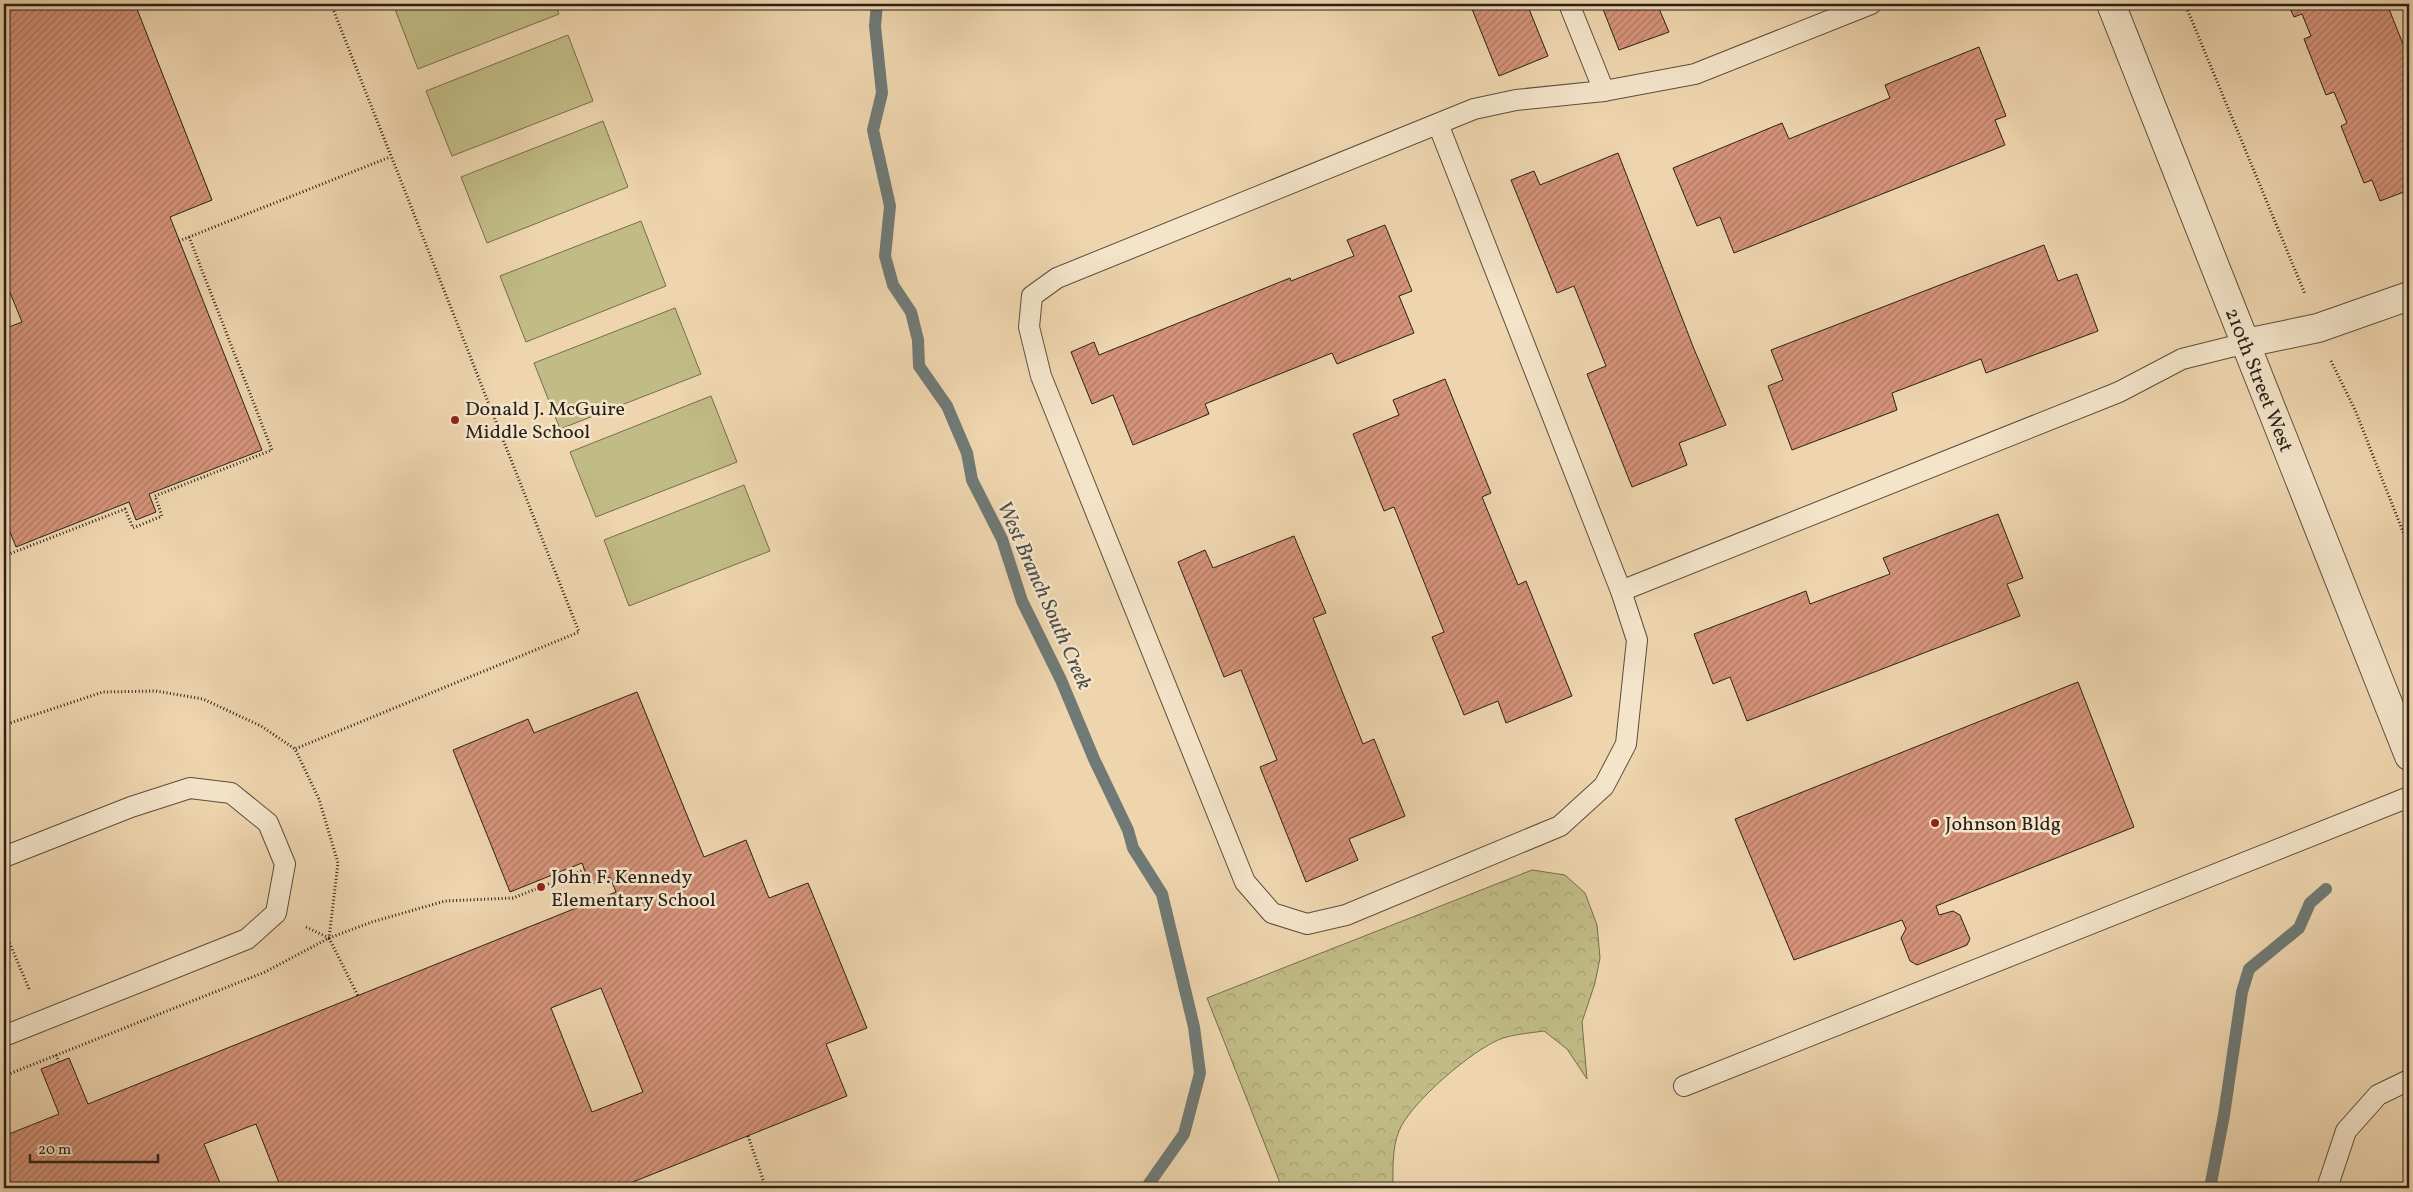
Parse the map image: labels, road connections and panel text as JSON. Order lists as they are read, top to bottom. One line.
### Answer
{"streets":{"street":["210th Street West"]},"water":["West Branch South Creek"],"places":["Donald J. McGuire Middle School","Johnson Bldg","John F. Kennedy Elementary School"],"scale_bar":"20 m"}
